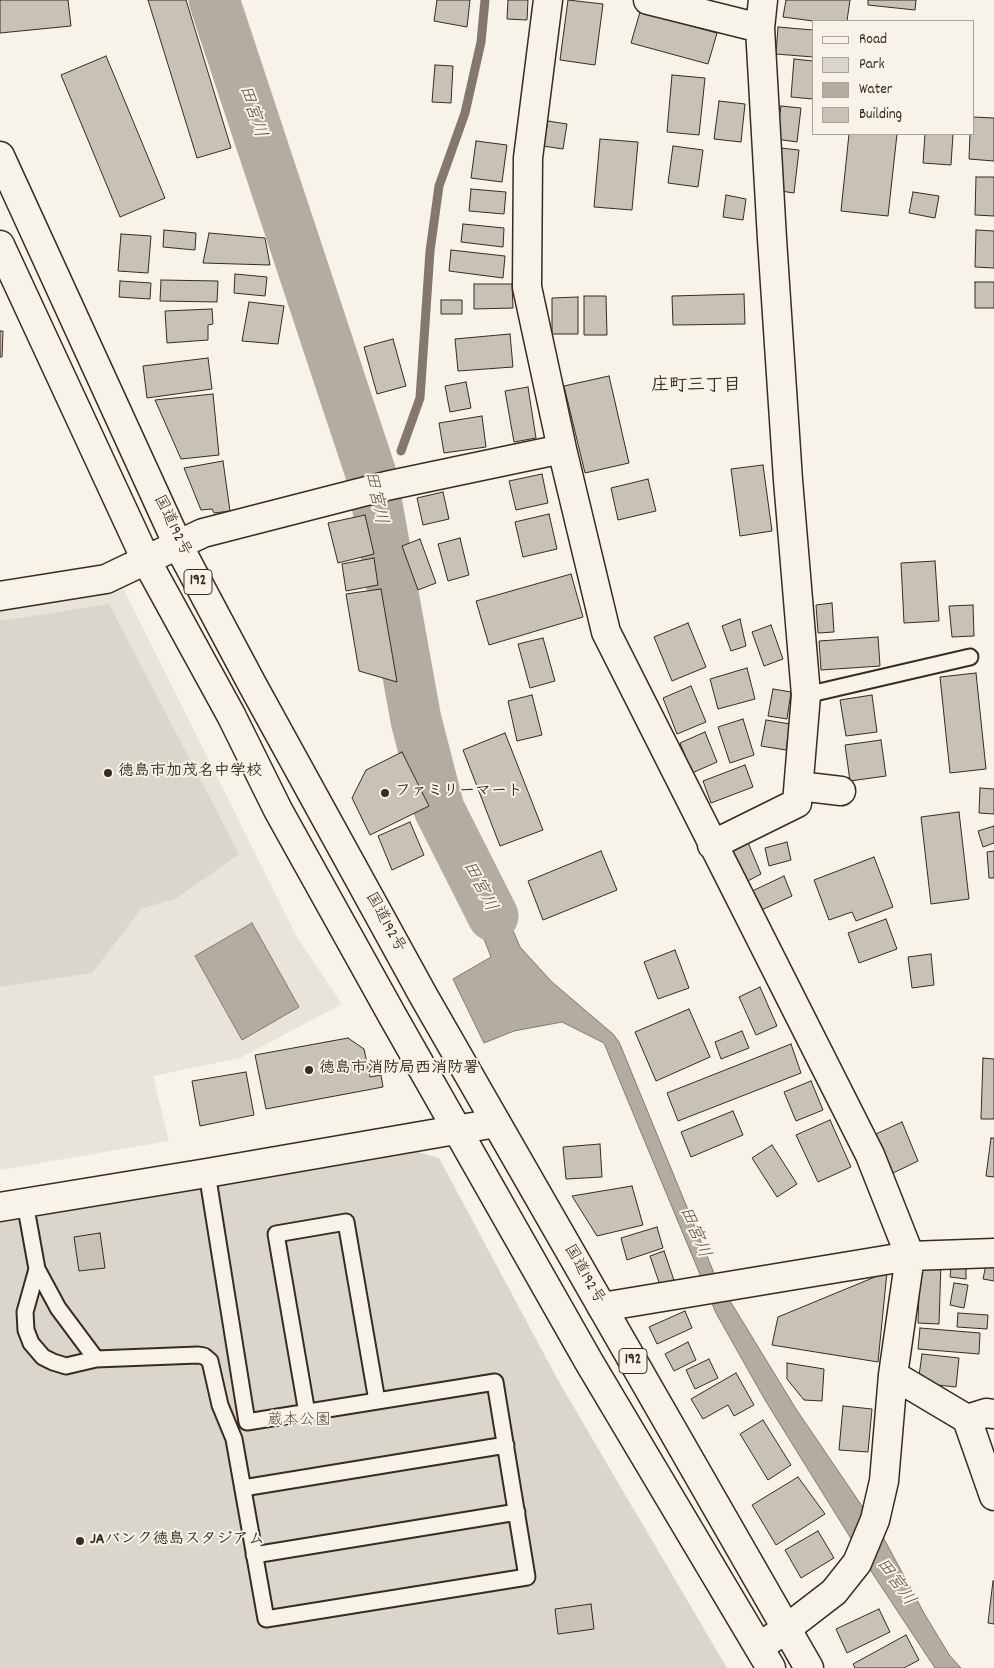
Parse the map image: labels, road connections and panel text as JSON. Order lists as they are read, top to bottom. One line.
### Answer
{"streets":{"main road":["国道192号","192"]},"districts":["庄町三丁目"],"water":["田宮川"],"parks":["蔵本公園"],"places":["徳島市加茂名中学校","ファミリーマート","徳島市消防局西消防署","JAバンク徳島スタジアム"],"legend":["Road","Park","Water","Building"]}
